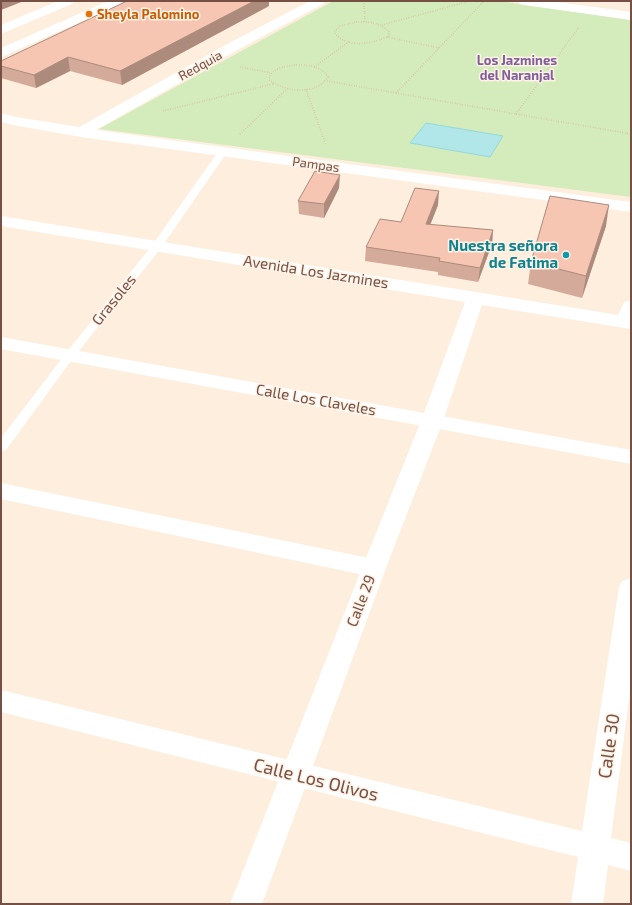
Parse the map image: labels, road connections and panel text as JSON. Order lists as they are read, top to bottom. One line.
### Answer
{"streets":{"street":["Redquia","Pampas","Avenida Los Jazmines","Calle Los Claveles","Calle 29","Calle 30","Calle Los Olivos"],"lane":["Grasoles"]},"crossings":[["Redquia","Pampas"],["Pampas","Grasoles"],["Avenida Los Jazmines","Grasoles"],["Avenida Los Jazmines","Calle 29"],["Grasoles","Calle Los Claveles"],["Calle Los Claveles","Calle 29"],["Calle 29","Calle Los Olivos"],["Calle 30","Calle Los Olivos"]],"districts":["Los Jazmines del Naranjal"],"places":["Sheyla Palomino","Nuestra señora de Fatima"]}
